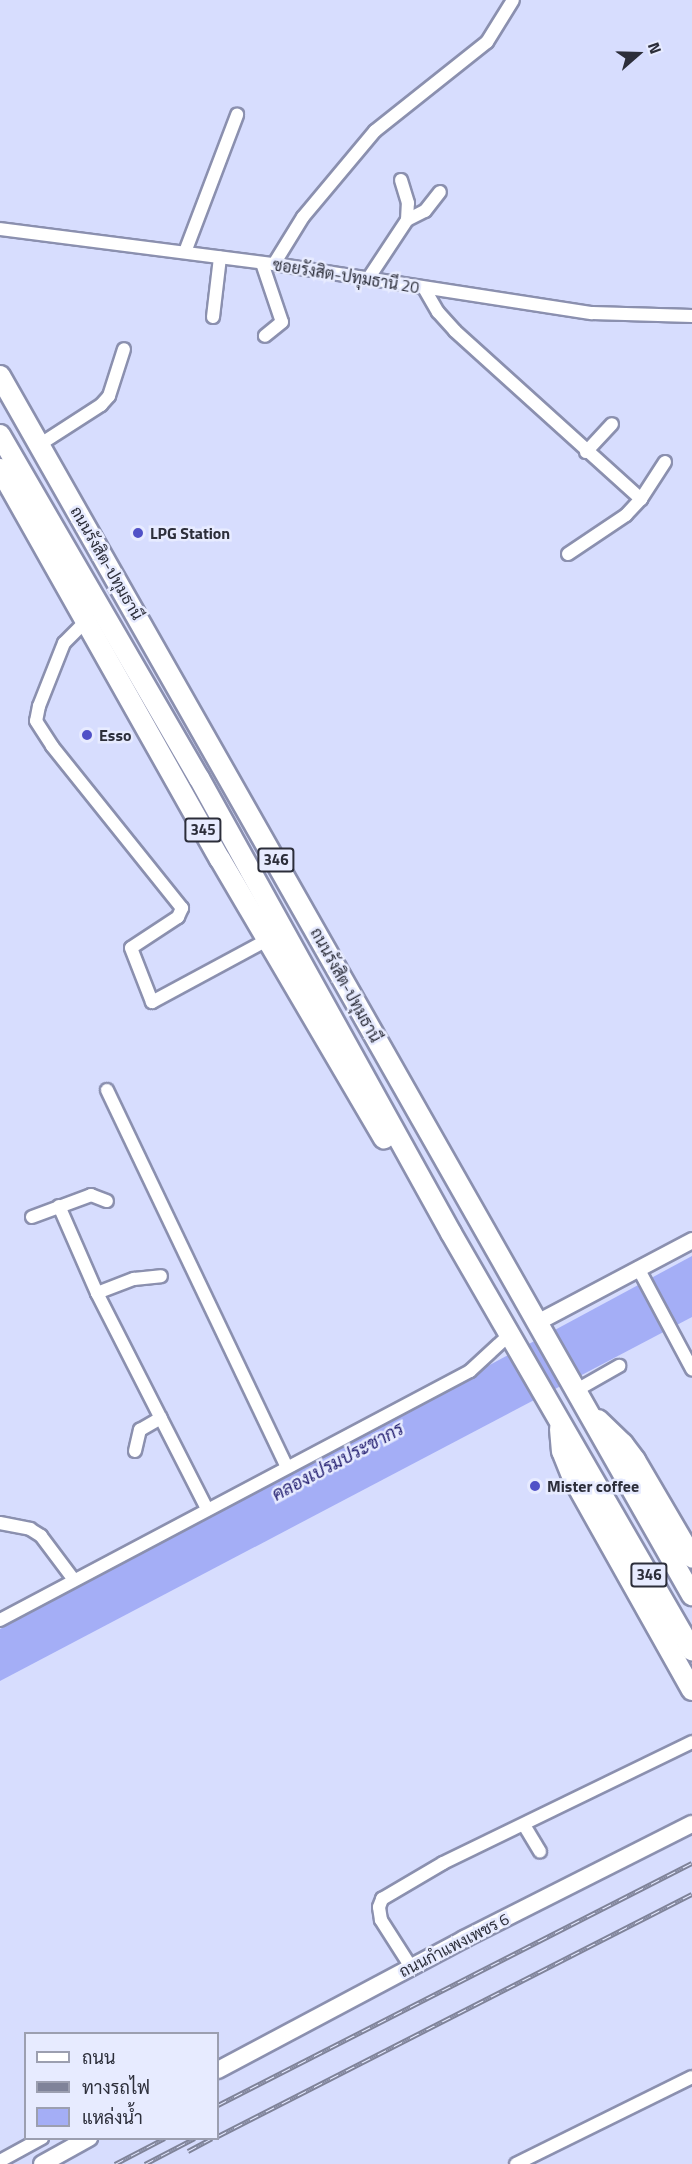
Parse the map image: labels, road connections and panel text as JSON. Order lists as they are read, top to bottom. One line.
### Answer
{"streets":{"main road":["ถนนรังสิต-ปทุมธานี","345","346","ถนนกำแพงเพชร 6"],"street":["ซอยรังสิต-ปทุมธานี 20"]},"crossings":[["ถนนรังสิต-ปทุมธานี","345"]],"water":["คลองเปรมประชากร"],"places":["LPG Station","Esso","Mister coffee"],"legend":["ถนน","ทางรถไฟ","แหล่งน้ำ"],"north":"right"}
